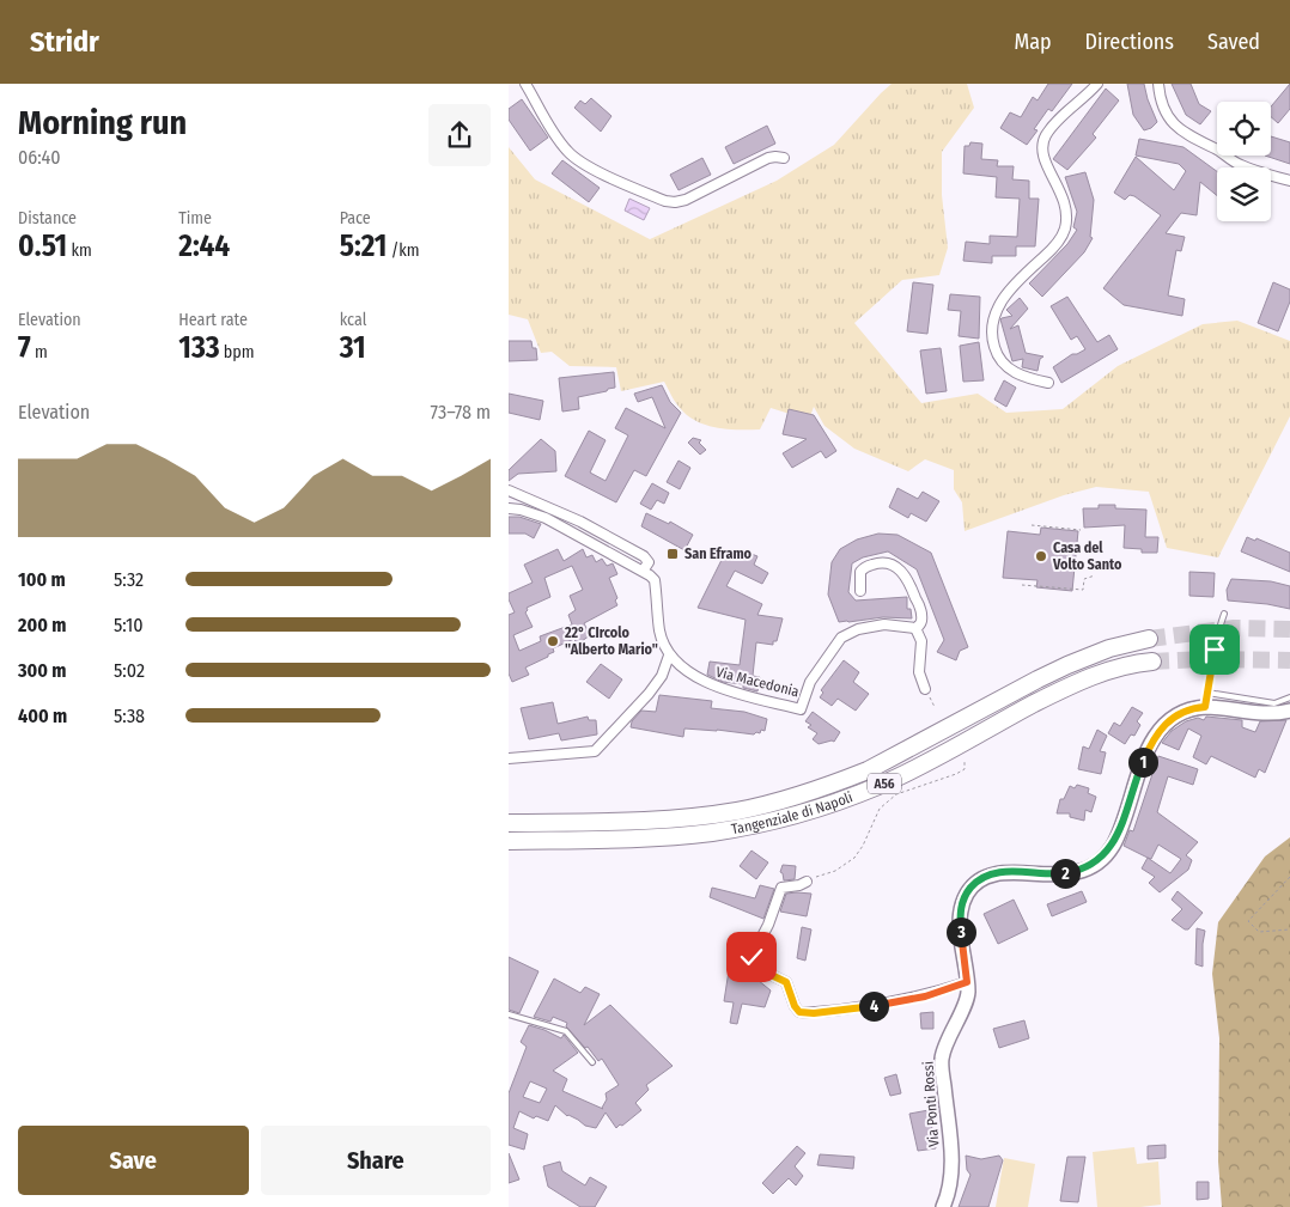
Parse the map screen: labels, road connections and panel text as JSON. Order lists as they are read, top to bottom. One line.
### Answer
{"streets":{"highway":["A56","Tangenziale di Napoli"],"street":["Via Macedonia","Via Ponti Rossi"]},"places":{"transit":["San Eframo"],"other":["Casa del Volto Santo","22° CIrcolo \"Alberto Mario\""]},"page":{"header":"Stridr","nav":["Map","Directions","Saved"],"heading":["Morning run","06:40"],"stats":[["Distance","0.51 km"],["Time","2:44"],["Pace","5:21 /km"],["Elevation","7 m"],["Heart rate","133 bpm"],["kcal","31"]],"chart":["Elevation","73–78 m"],"list":[{"name":"100 m","note":"5:32"},{"name":"200 m","note":"5:10"},{"name":"300 m","note":"5:02"},{"name":"400 m","note":"5:38"}],"pins":["1","2","3","4"],"buttons":["Save","Share"]}}
